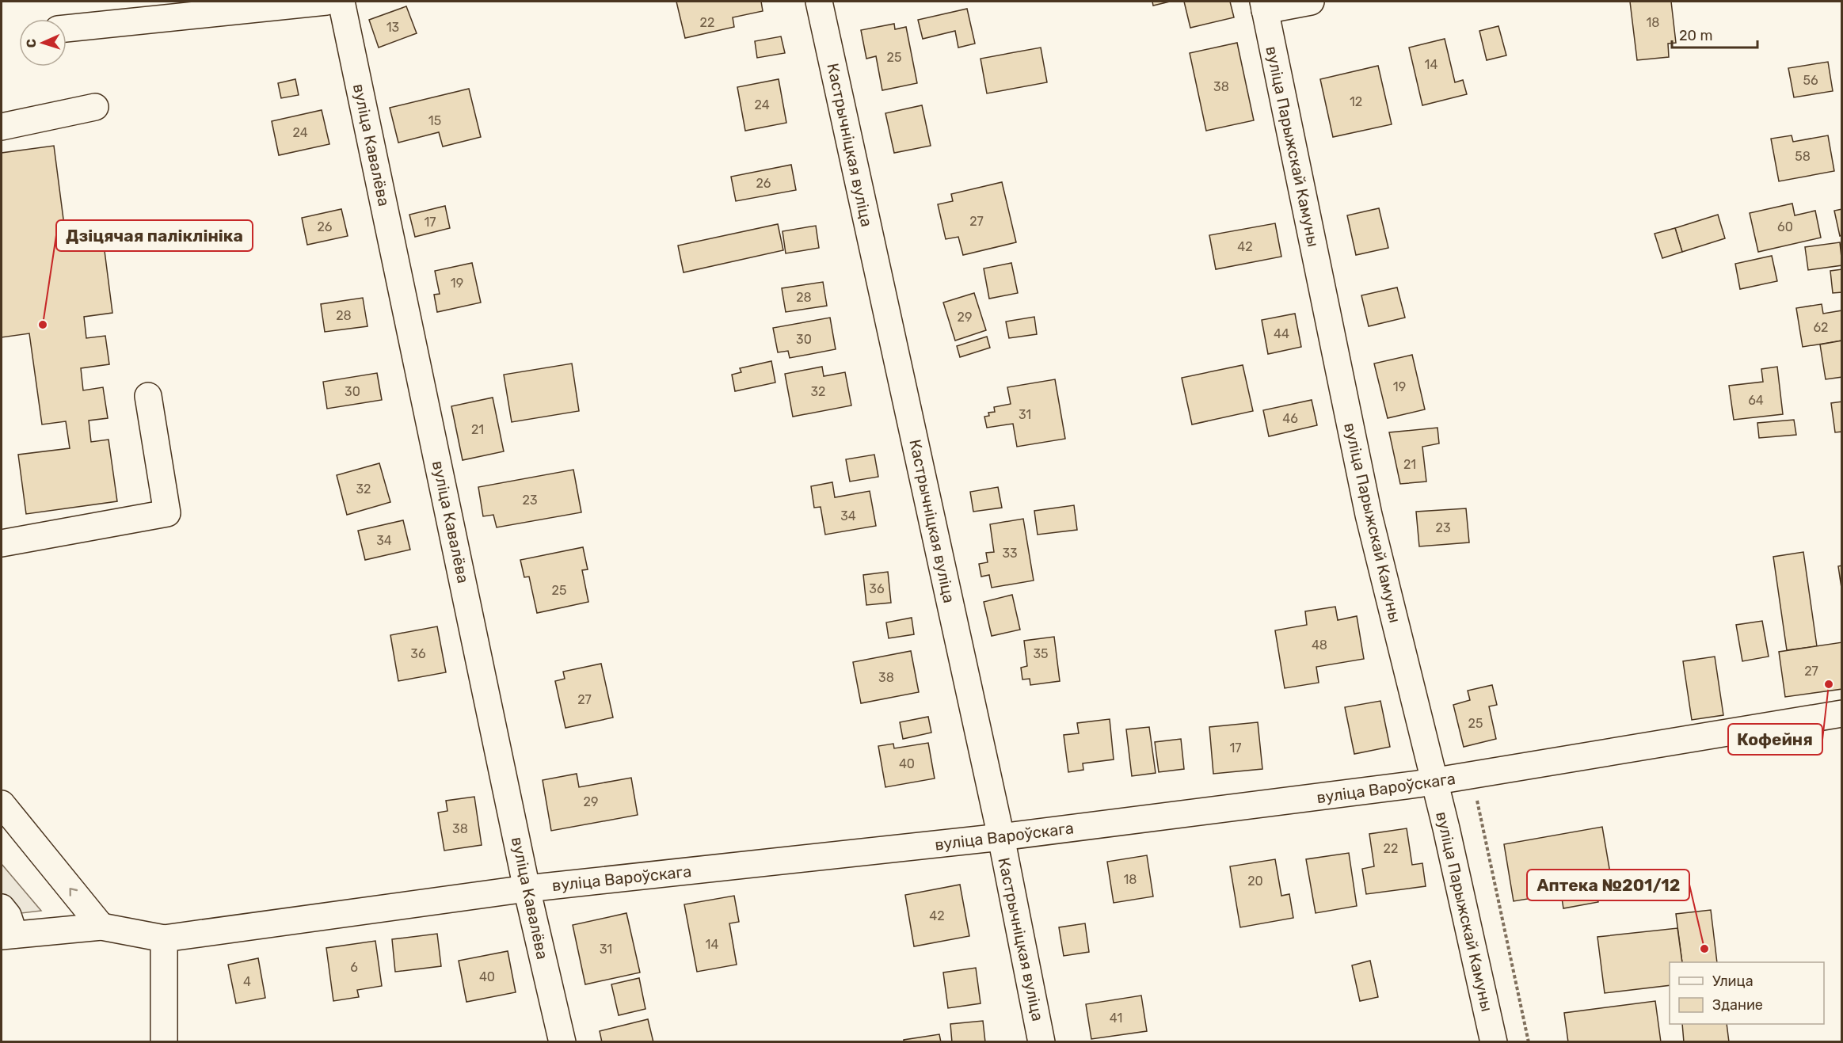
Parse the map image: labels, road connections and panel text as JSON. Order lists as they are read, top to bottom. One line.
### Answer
{"streets":{"street":["вуліца Кавалёва","Кастрычніцкая вуліца","вуліца Парыжскай Камуны","вуліца Вароўскага"]},"crossings":[["вуліца Кавалёва","вуліца Вароўскага"],["Кастрычніцкая вуліца","вуліца Вароўскага"],["вуліца Парыжскай Камуны","вуліца Вароўскага"]],"places":["Дзіцячая паліклініка","Кофейня","Аптека №201/12"],"house_numbers":["22","18","13","25","14","56","38","12","24","15","24","58","26","27","17","26","60","42","19","28","28","29","62","44","30","19","30","32","64","31","46","21","21","32","23","34","23","34","33","36","25","48","36","35","27","38","27","25","17","40","29","38","22","18","20","42","14","31","6","40","4","41"],"legend":["Улица","Здание"],"scale_bar":"20 m","north":"left"}
